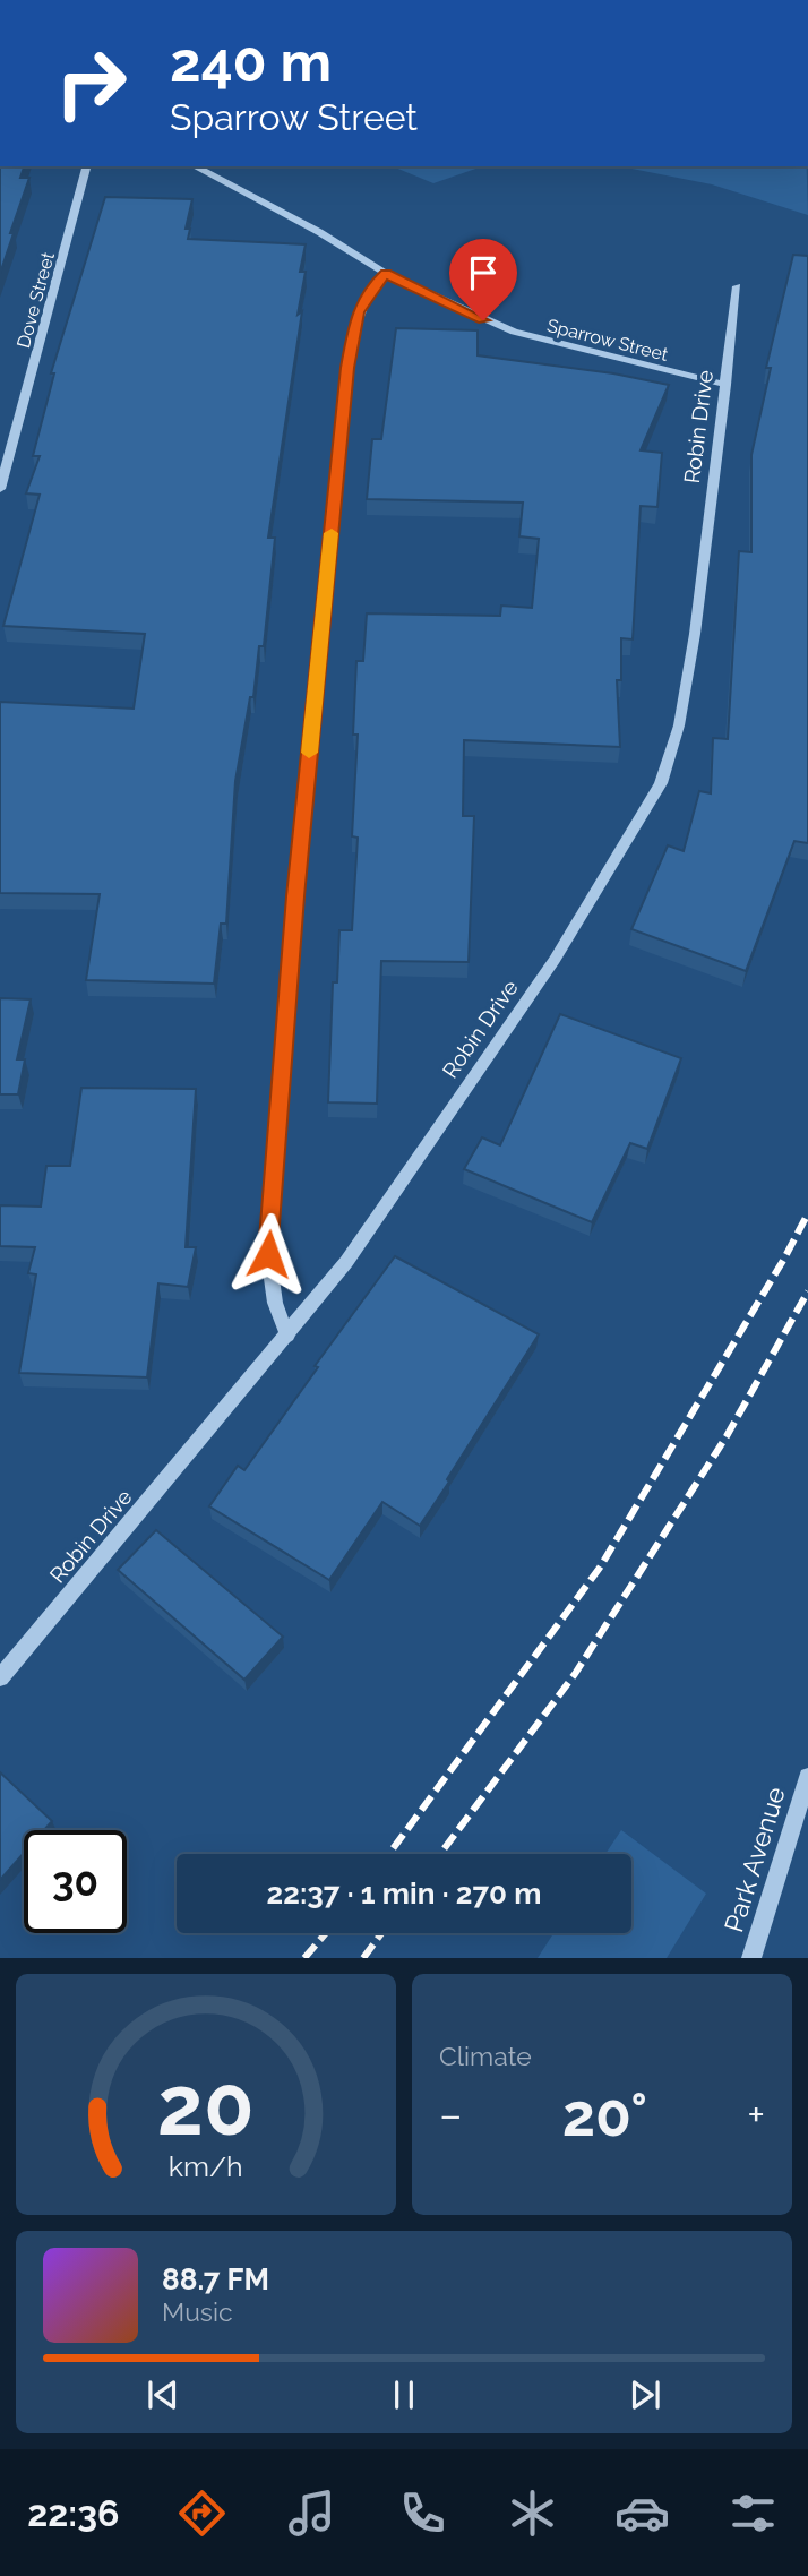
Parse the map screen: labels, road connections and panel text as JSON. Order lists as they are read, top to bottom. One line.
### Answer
{"streets":{"street":["Dove Street","Sparrow Street","Robin Drive","Park Avenue"]},"crossings":[["Sparrow Street","Robin Drive"]],"page":{"turn":["240 m","Sparrow Street"],"limit":"30","trip":"22:37 · 1 min · 270 m","tile":"Climate","heat":["−","20°","+"],"song":["88.7 FM","Music"],"tabs":"22:36","gauge":["20","km/h"]}}
